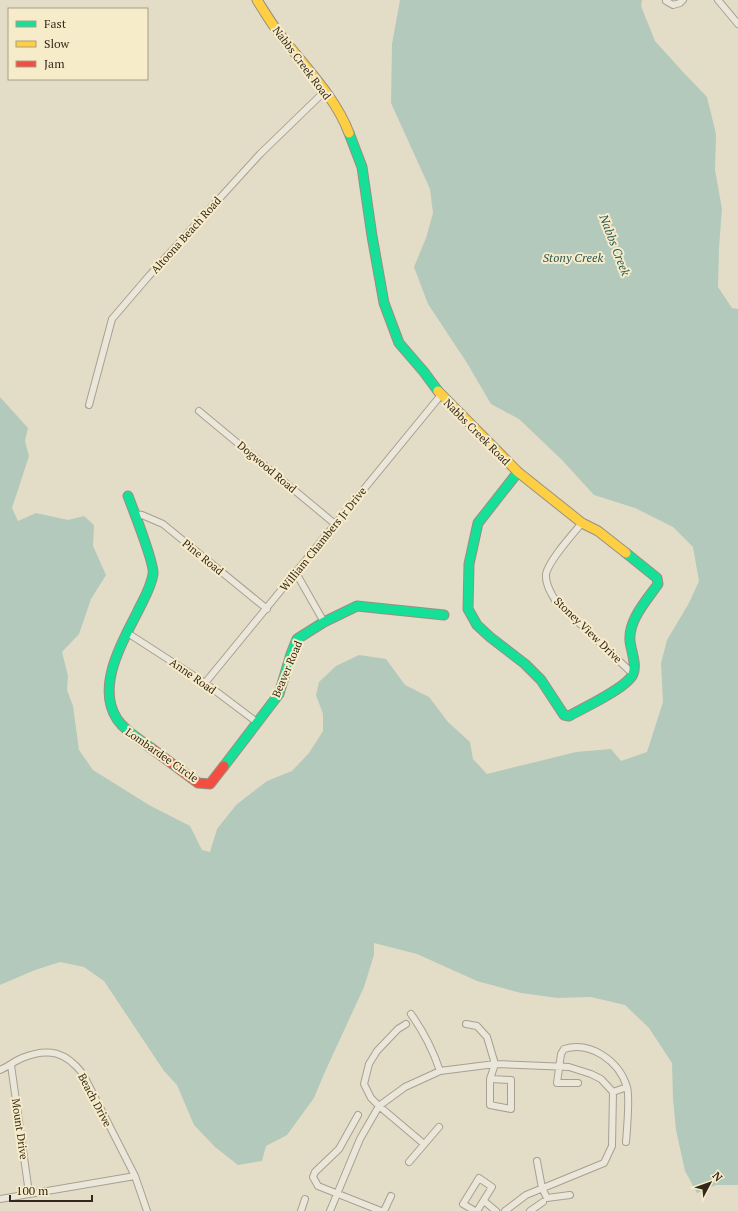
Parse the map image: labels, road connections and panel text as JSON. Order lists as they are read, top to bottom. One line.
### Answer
{"streets":{"street":["Nabbs Creek Road","Altoona Beach Road","Dogwood Road","William Chambers Jr Drive","Pine Road","Stoney View Drive","Beaver Road","Anne Road","Lombardee Circle","Beach Drive","Mount Drive"]},"crossings":[["Nabbs Creek Road","Altoona Beach Road"],["Nabbs Creek Road","William Chambers Jr Drive"],["Nabbs Creek Road","Stoney View Drive"],["Dogwood Road","William Chambers Jr Drive"],["William Chambers Jr Drive","Pine Road"],["William Chambers Jr Drive","Anne Road"],["Pine Road","Lombardee Circle"],["Beaver Road","Anne Road"],["Beaver Road","Lombardee Circle"],["Anne Road","Lombardee Circle"],["Beach Drive","Mount Drive"]],"water":["Nabbs Creek","Stony Creek"],"legend":["Fast","Slow","Jam"],"scale_bar":"100 m","north":"top right"}
